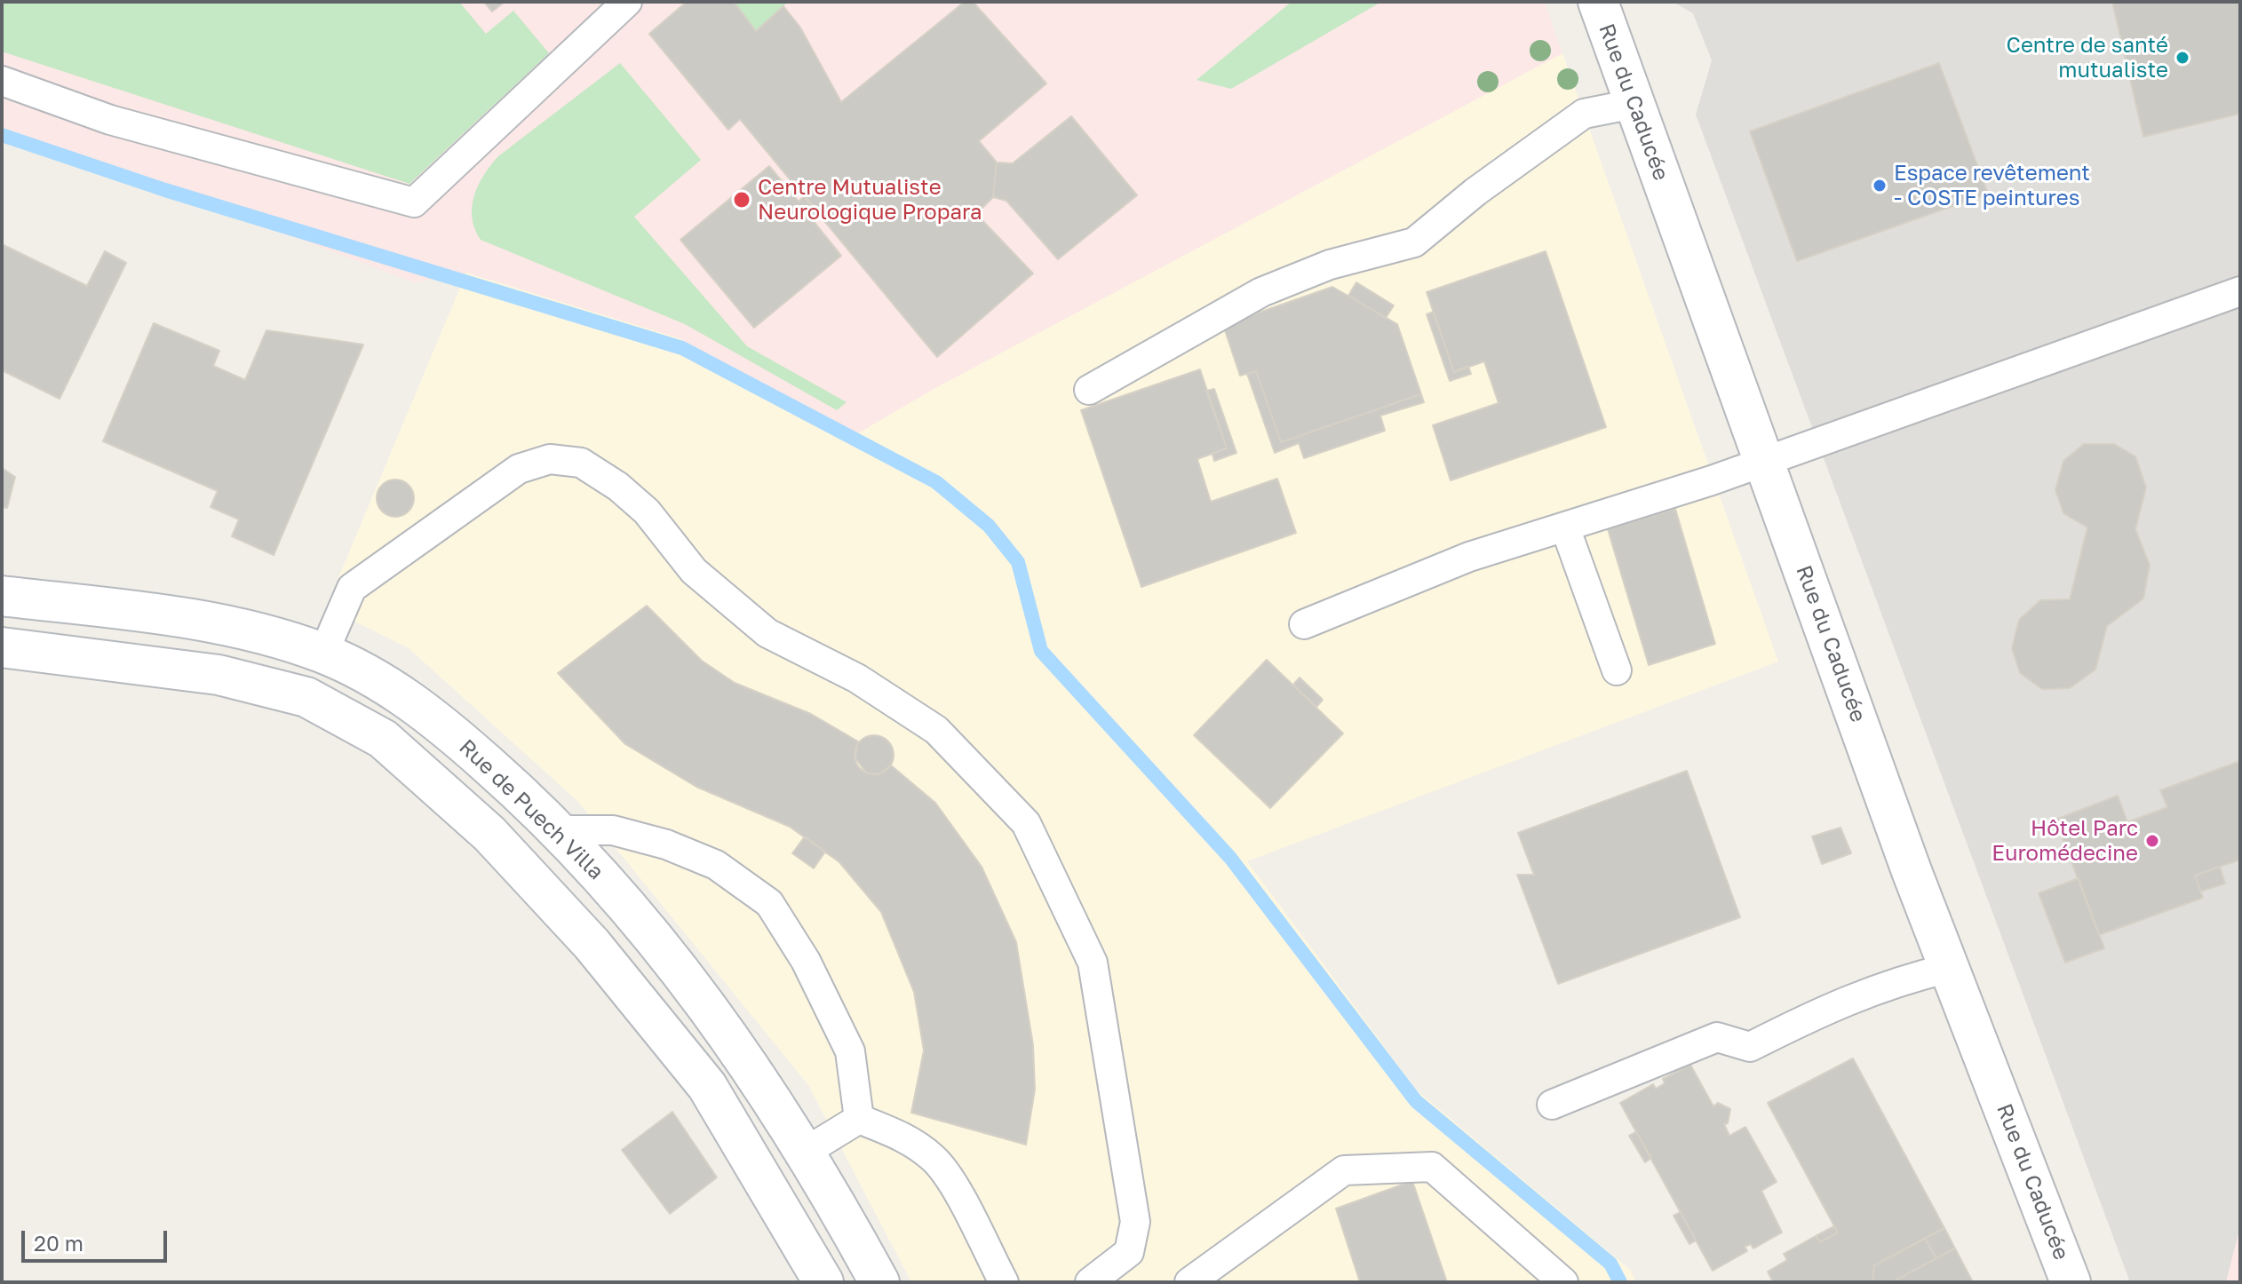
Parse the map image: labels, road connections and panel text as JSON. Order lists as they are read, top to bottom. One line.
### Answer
{"streets":{"main road":["Rue du Caducée","Rue de Puech Villa"]},"places":["Centre de santé mutualiste","Espace revêtement - COSTE peintures","Centre Mutualiste Neurologique Propara","Hôtel Parc Euromédecine"],"scale_bar":"20 m"}
